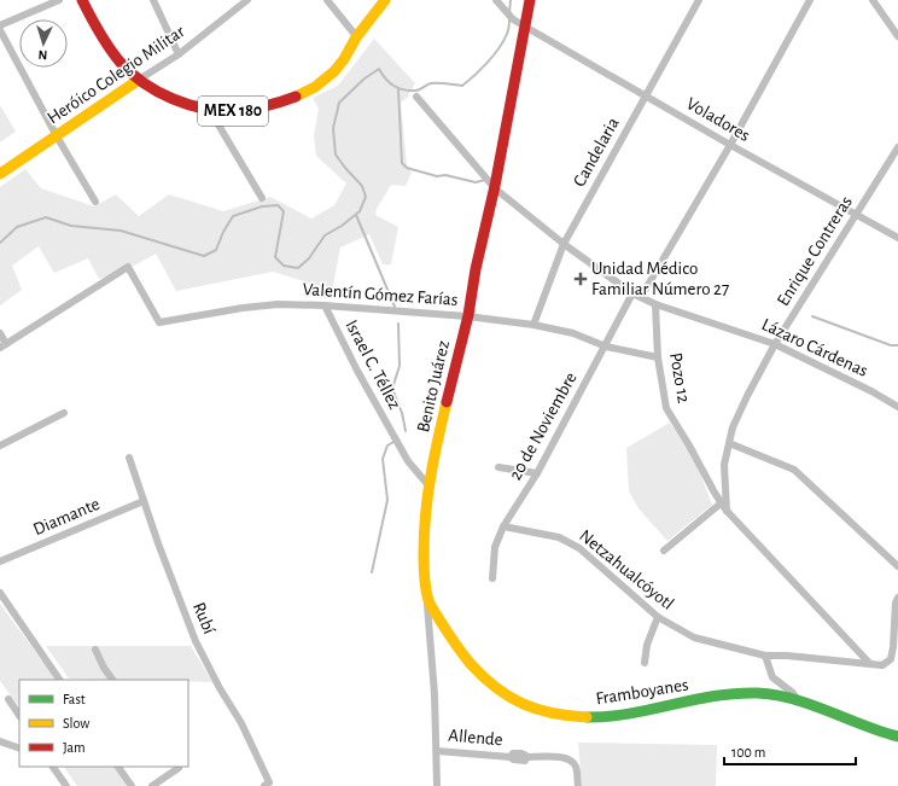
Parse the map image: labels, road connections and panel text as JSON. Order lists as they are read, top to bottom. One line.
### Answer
{"streets":{"street":["Heróico Colegio Militar","MEX 180","Voladores","Candelaria","Enrique Contreras","Valentín Gómez Farías","Lázaro Cárdenas","Israel C. Téllez","Pozo 12","Benito Juárez","20 de Noviembre","Diamante","Netzahualcóyotl","Rubí","Framboyanes","Allende"]},"crossings":[["Heróico Colegio Militar","MEX 180"],["Voladores","Candelaria"],["Voladores","Enrique Contreras"],["Voladores","Benito Juárez"],["Voladores","20 de Noviembre"],["Candelaria","Valentín Gómez Farías"],["Candelaria","Lázaro Cárdenas"],["Enrique Contreras","Lázaro Cárdenas"],["Enrique Contreras","Pozo 12"],["Valentín Gómez Farías","Israel C. Téllez"],["Valentín Gómez Farías","Pozo 12"],["Valentín Gómez Farías","Benito Juárez"],["Valentín Gómez Farías","20 de Noviembre"],["Lázaro Cárdenas","Pozo 12"],["Lázaro Cárdenas","Benito Juárez"],["Lázaro Cárdenas","20 de Noviembre"],["Israel C. Téllez","Benito Juárez"],["Pozo 12","Netzahualcóyotl"],["Benito Juárez","Framboyanes"],["Benito Juárez","Allende"],["20 de Noviembre","Netzahualcóyotl"],["Diamante","Rubí"]],"places":{"health":["Unidad Médico Familiar Número 27"]},"legend":["Fast","Slow","Jam"],"scale_bar":"100 m","north":"bottom"}
